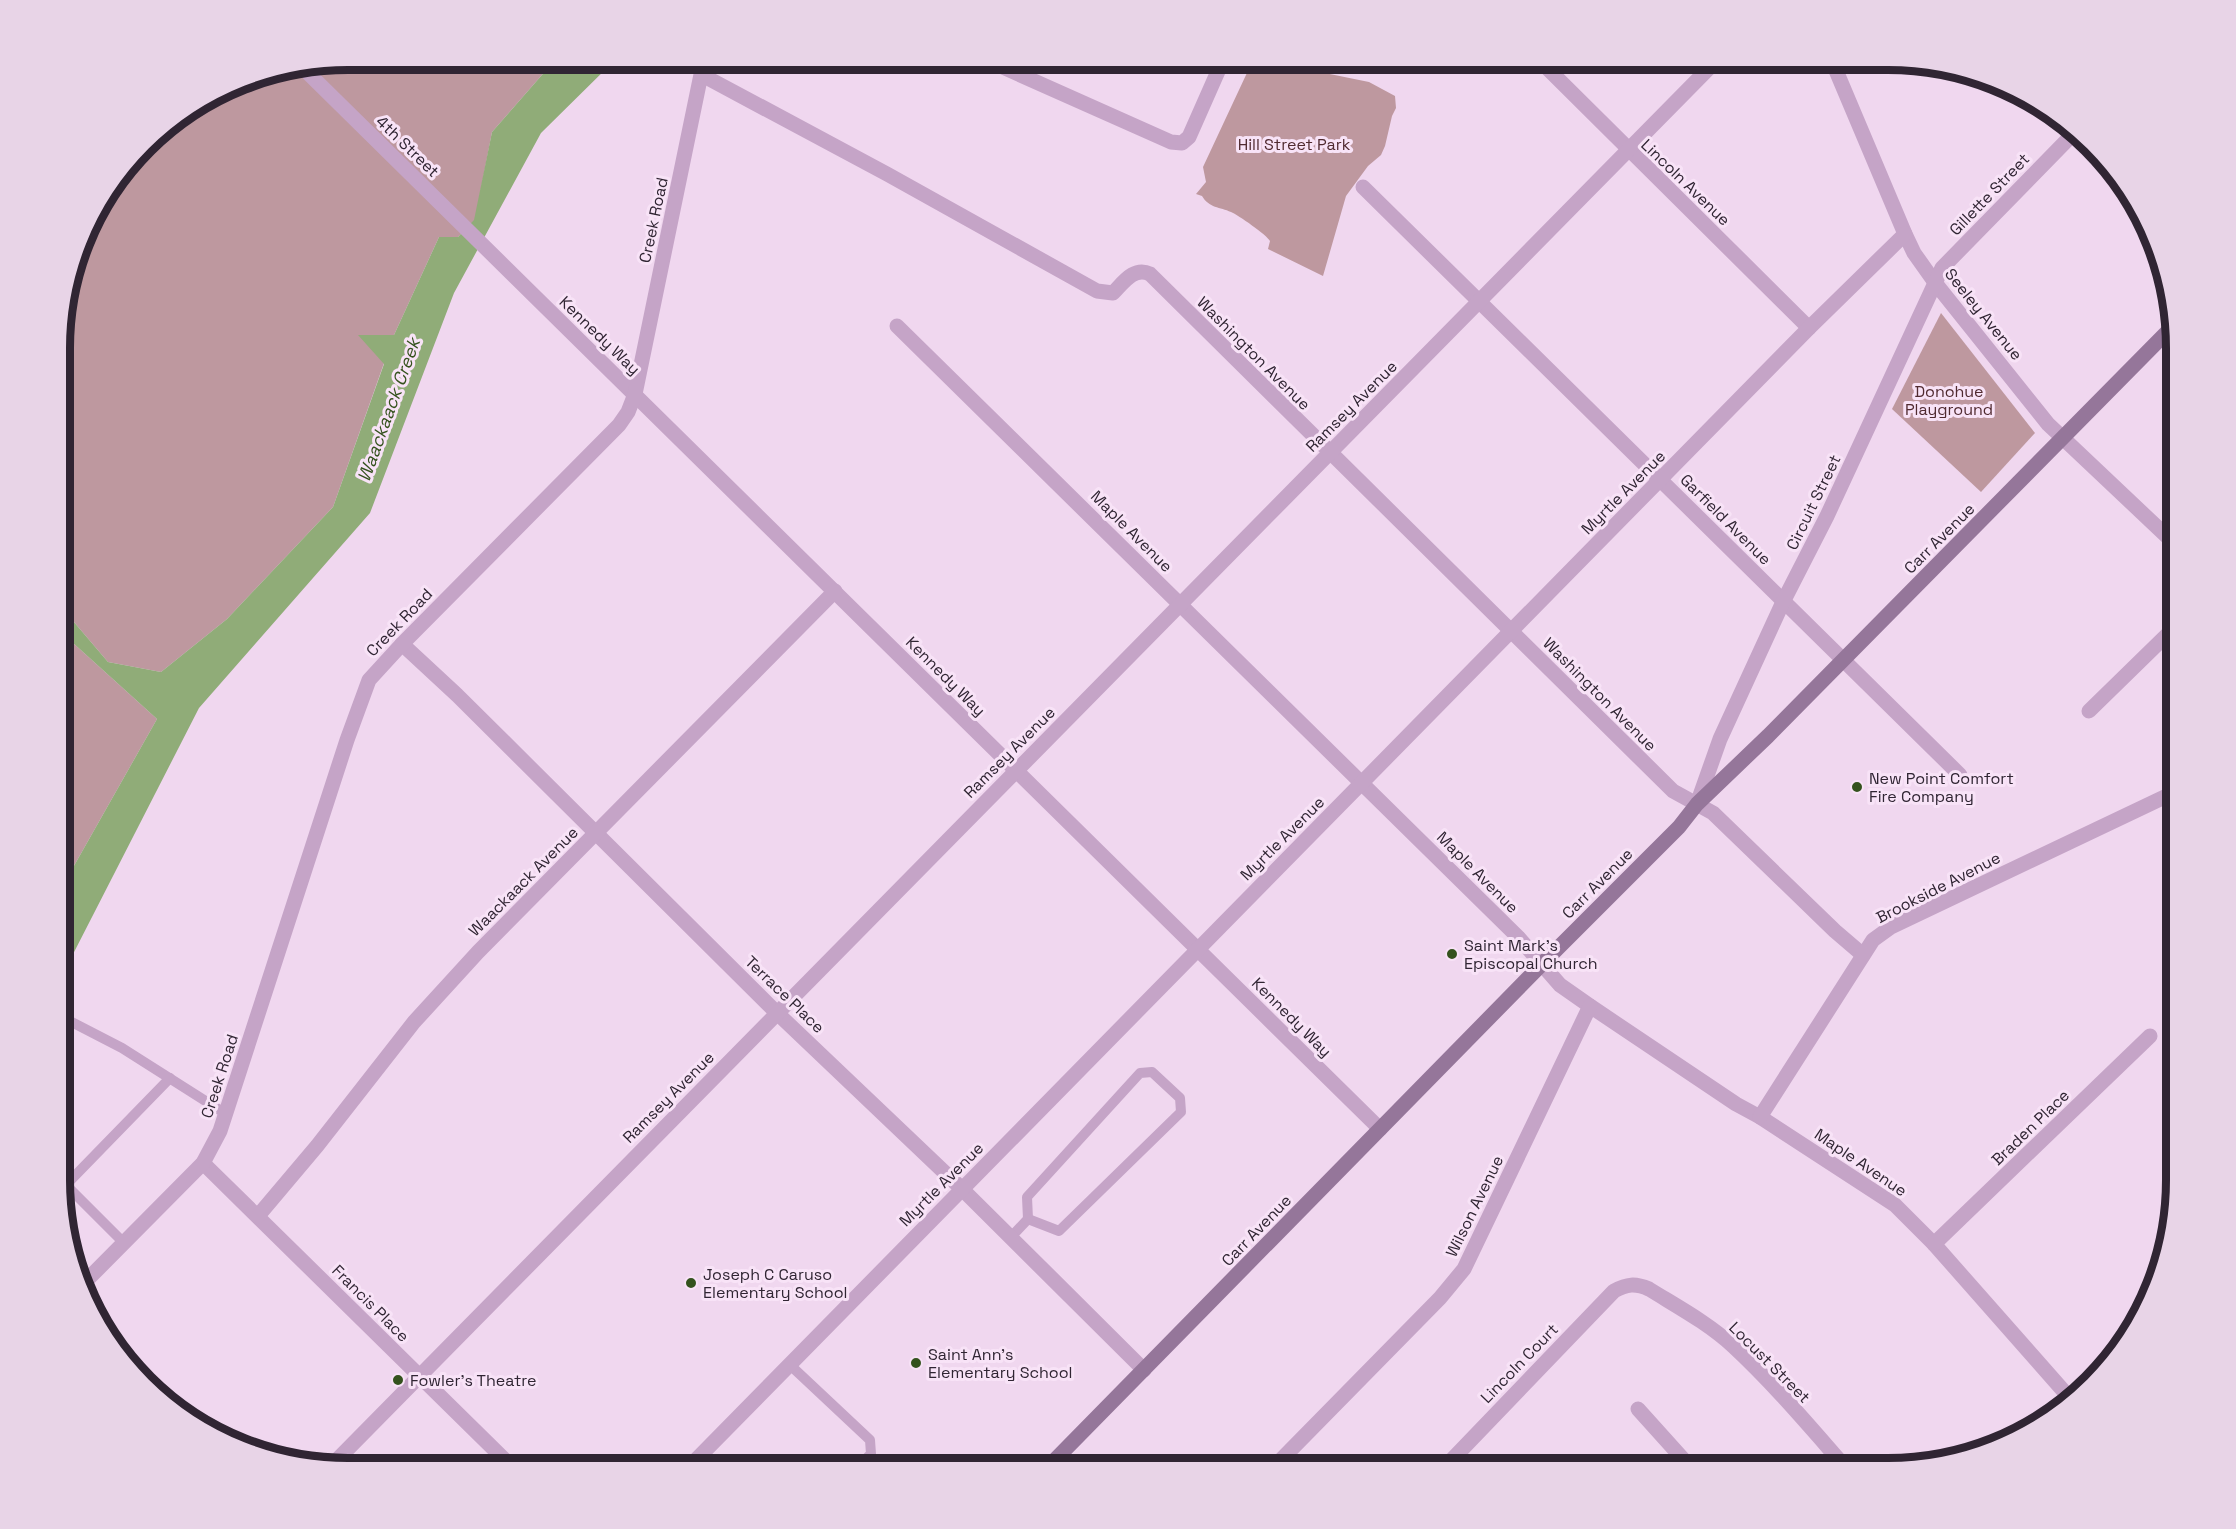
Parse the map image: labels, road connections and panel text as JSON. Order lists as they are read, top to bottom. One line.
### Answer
{"streets":{"street":["4th Street","Lincoln Avenue","Gillette Street","Creek Road","Seeley Avenue","Kennedy Way","Washington Avenue","Ramsey Avenue","Myrtle Avenue","Circuit Street","Garfield Avenue","Maple Avenue","Carr Avenue","Waackaack Avenue","Brookside Avenue","Terrace Place","Braden Place","Wilson Avenue","Francis Place","Locust Street","Lincoln Court"]},"crossings":[["4th Street","Kennedy Way"],["Lincoln Avenue","Ramsey Avenue"],["Lincoln Avenue","Myrtle Avenue"],["Gillette Street","Seeley Avenue"],["Gillette Street","Circuit Street"],["Creek Road","Kennedy Way"],["Creek Road","Terrace Place"],["Creek Road","Francis Place"],["Seeley Avenue","Myrtle Avenue"],["Seeley Avenue","Circuit Street"],["Seeley Avenue","Carr Avenue"],["Kennedy Way","Ramsey Avenue"],["Kennedy Way","Myrtle Avenue"],["Kennedy Way","Carr Avenue"],["Kennedy Way","Waackaack Avenue"],["Washington Avenue","Ramsey Avenue"],["Washington Avenue","Myrtle Avenue"],["Washington Avenue","Circuit Street"],["Washington Avenue","Carr Avenue"],["Washington Avenue","Brookside Avenue"],["Ramsey Avenue","Garfield Avenue"],["Ramsey Avenue","Maple Avenue"],["Ramsey Avenue","Terrace Place"],["Ramsey Avenue","Francis Place"],["Myrtle Avenue","Garfield Avenue"],["Myrtle Avenue","Maple Avenue"],["Myrtle Avenue","Terrace Place"],["Circuit Street","Garfield Avenue"],["Circuit Street","Carr Avenue"],["Garfield Avenue","Carr Avenue"],["Maple Avenue","Carr Avenue"],["Maple Avenue","Brookside Avenue"],["Maple Avenue","Braden Place"],["Maple Avenue","Wilson Avenue"],["Carr Avenue","Terrace Place"],["Waackaack Avenue","Terrace Place"],["Waackaack Avenue","Francis Place"],["Locust Street","Lincoln Court"]],"water":["Waackaack Creek"],"parks":["Hill Street Park","Donohue Playground"],"places":["New Point Comfort Fire Company","Saint Mark's Episcopal Church","Joseph C Caruso Elementary School","Saint Ann's Elementary School","Fowler's Theatre"]}
